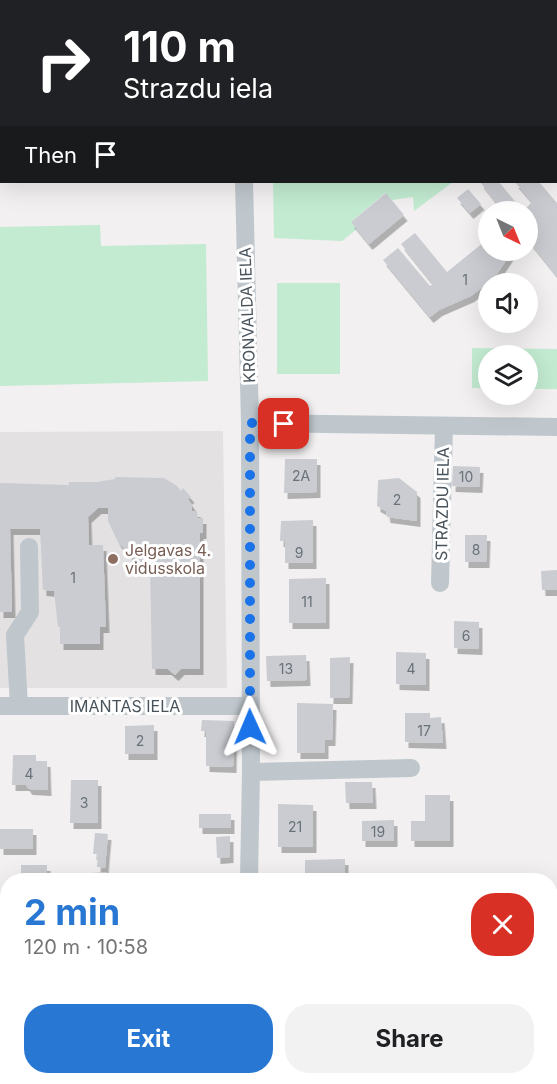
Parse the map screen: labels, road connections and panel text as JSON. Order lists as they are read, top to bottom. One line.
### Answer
{"streets":{"street":["KRONVALDA IELA","STRAZDU IELA","IMANTAS IELA"]},"crossings":[["KRONVALDA IELA","STRAZDU IELA"],["KRONVALDA IELA","IMANTAS IELA"]],"places":["Jelgavas 4. vidusskola"],"house_numbers":["1","2A","10","2","8","9","1","11","6","13","4","17","2","4","3","21","19"],"north":"bottom right","page":{"turn":["110 m","Strazdu iela"],"then":"Then","heading":["2 min","120 m · 10:58"],"buttons":["Exit","Share"]}}
